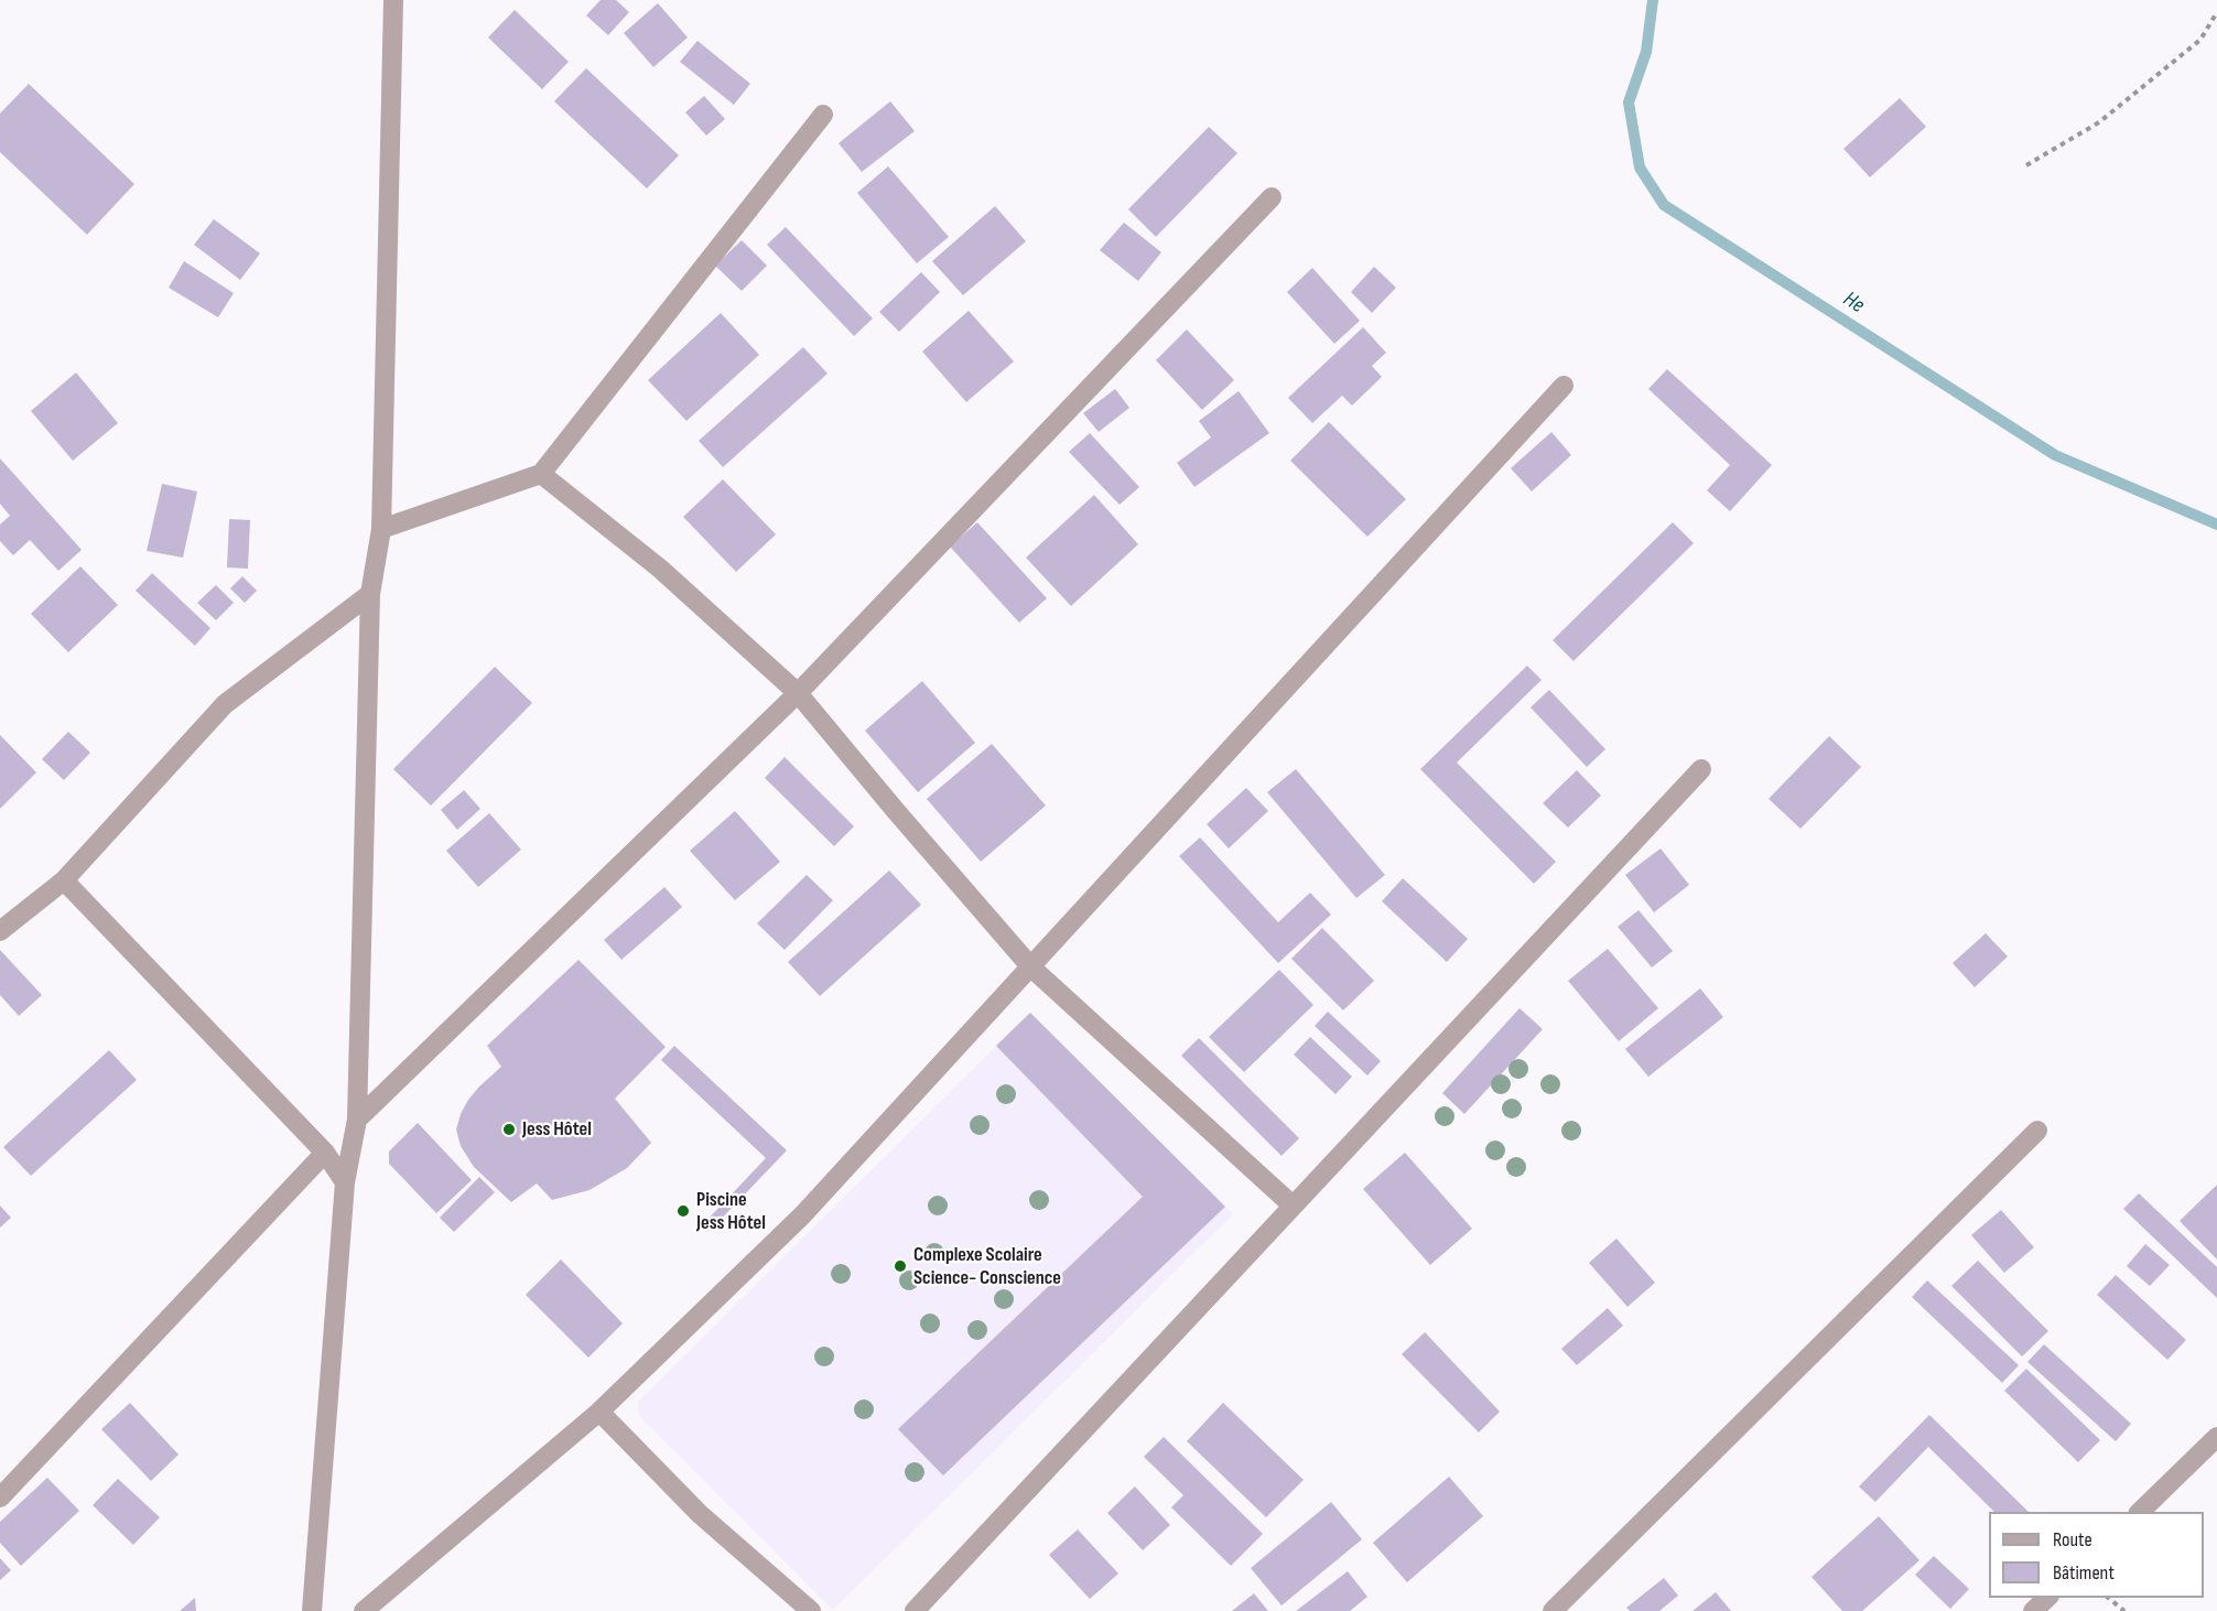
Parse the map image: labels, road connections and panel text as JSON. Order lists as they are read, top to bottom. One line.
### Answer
{"water":["He"],"places":["Jess Hôtel","Piscine Jess Hôtel","Complexe Scolaire Science- Conscience"],"legend":["Route","Bâtiment"]}
